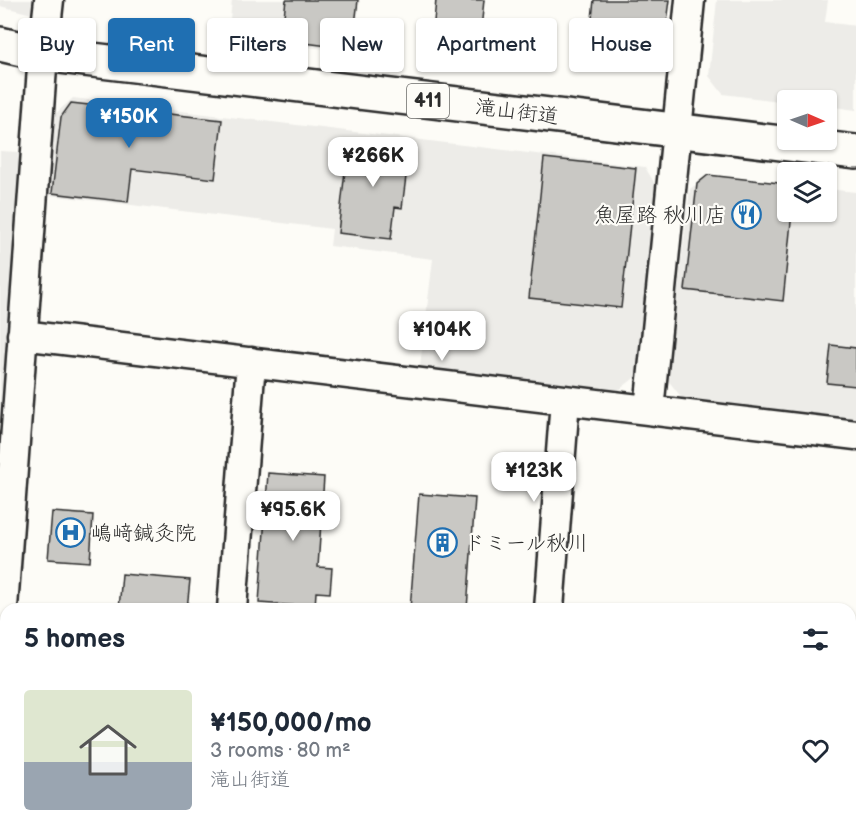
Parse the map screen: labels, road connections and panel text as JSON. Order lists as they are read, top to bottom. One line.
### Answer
{"streets":{"highway":["411","滝山街道"]},"places":{"restaurant":["魚屋路 秋川店"],"hospital":["嶋﨑鍼灸院"],"building":["ドミール秋川"]},"north":"right","page":{"chip":["Buy","Rent","Filters","New","Apartment","House"],"price":["¥150K","¥266K","¥104K","¥123K","¥95.6K"],"heading":"5 homes","list":[{"name":"¥150,000/mo","note":"3 rooms · 80 m² · 滝山街道"}]}}
